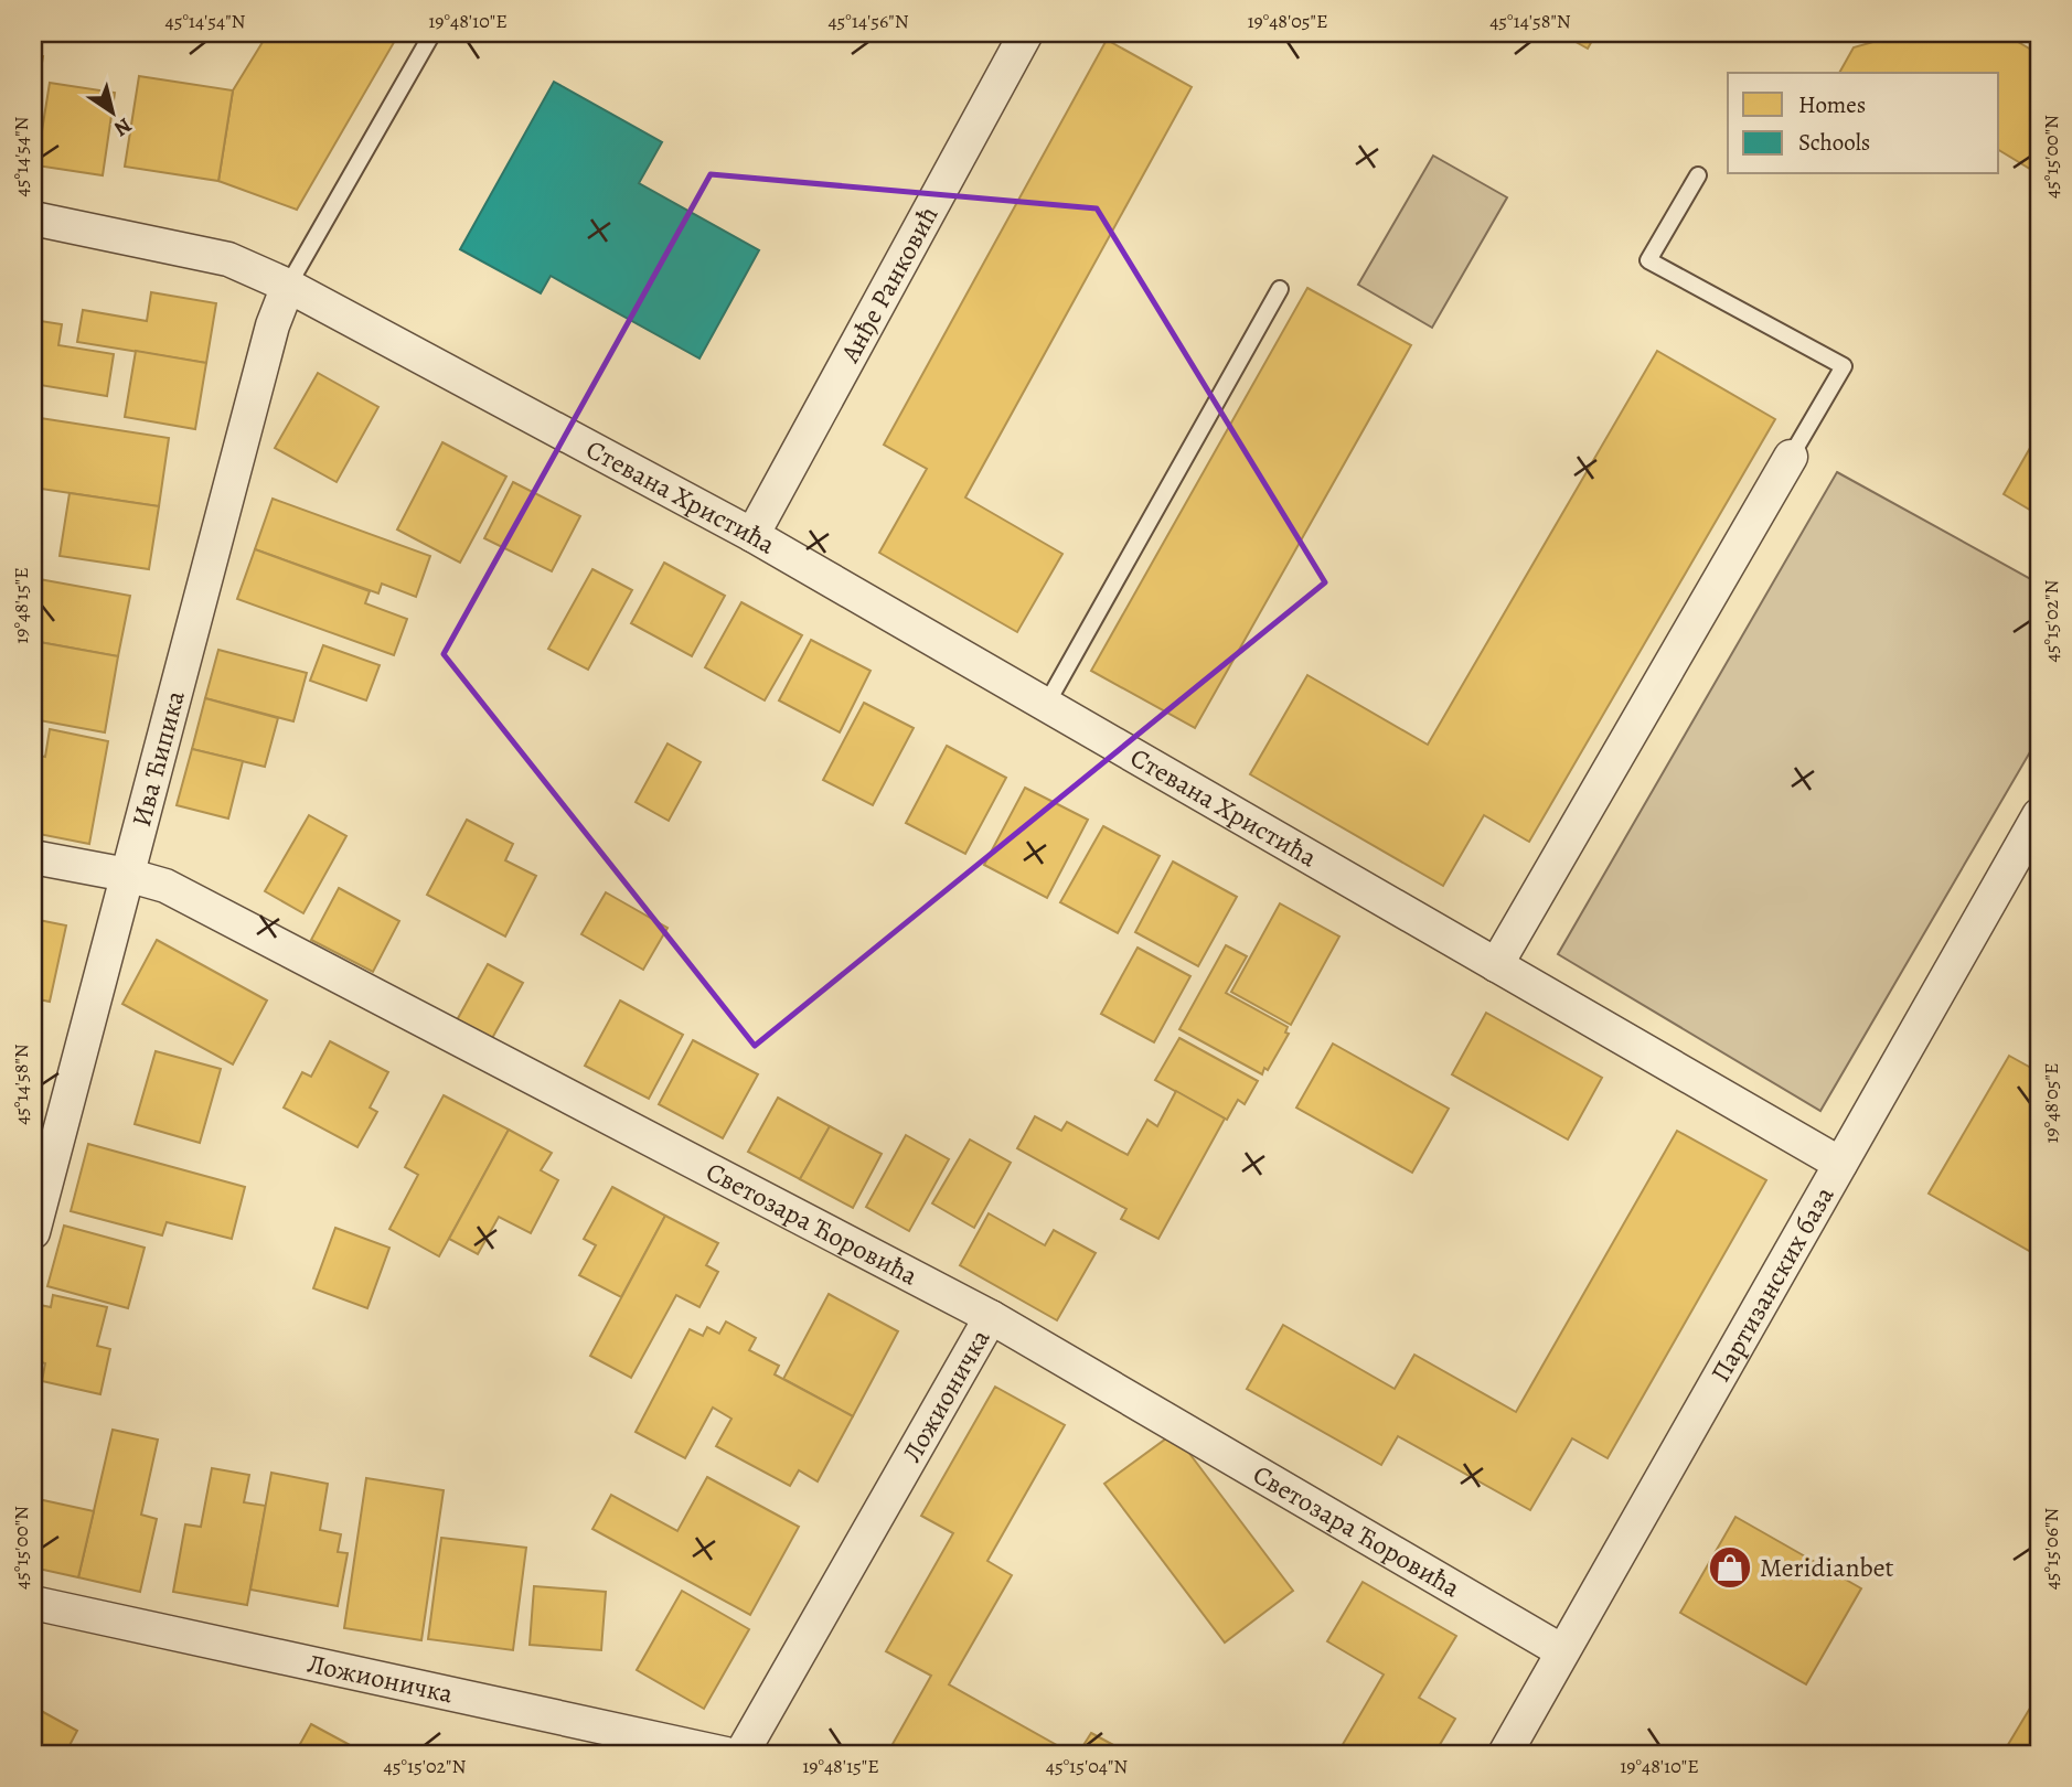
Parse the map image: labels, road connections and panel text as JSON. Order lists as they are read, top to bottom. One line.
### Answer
{"streets":{"street":["Анђе Ранковић","Стевана Христића","Ива Ћипика","Светозара Ћоровића","Партизанских база","Ложионичка"]},"crossings":[["Анђе Ранковић","Стевана Христића"],["Стевана Христића","Ива Ћипика"],["Стевана Христића","Партизанских база"],["Ива Ћипика","Светозара Ћоровића"],["Светозара Ћоровића","Партизанских база"],["Светозара Ћоровића","Ложионичка"]],"places":{"shop":["Meridianbet"]},"legend":["Homes","Schools"],"north":"bottom right","coordinates":["45°14'54\"N","19°48'10\"E","45°14'56\"N","19°48'05\"E","45°14'58\"N","45°15'00\"N","19°48'15\"E","45°15'02\"N","45°15'06\"N","45°15'04\"N"]}
